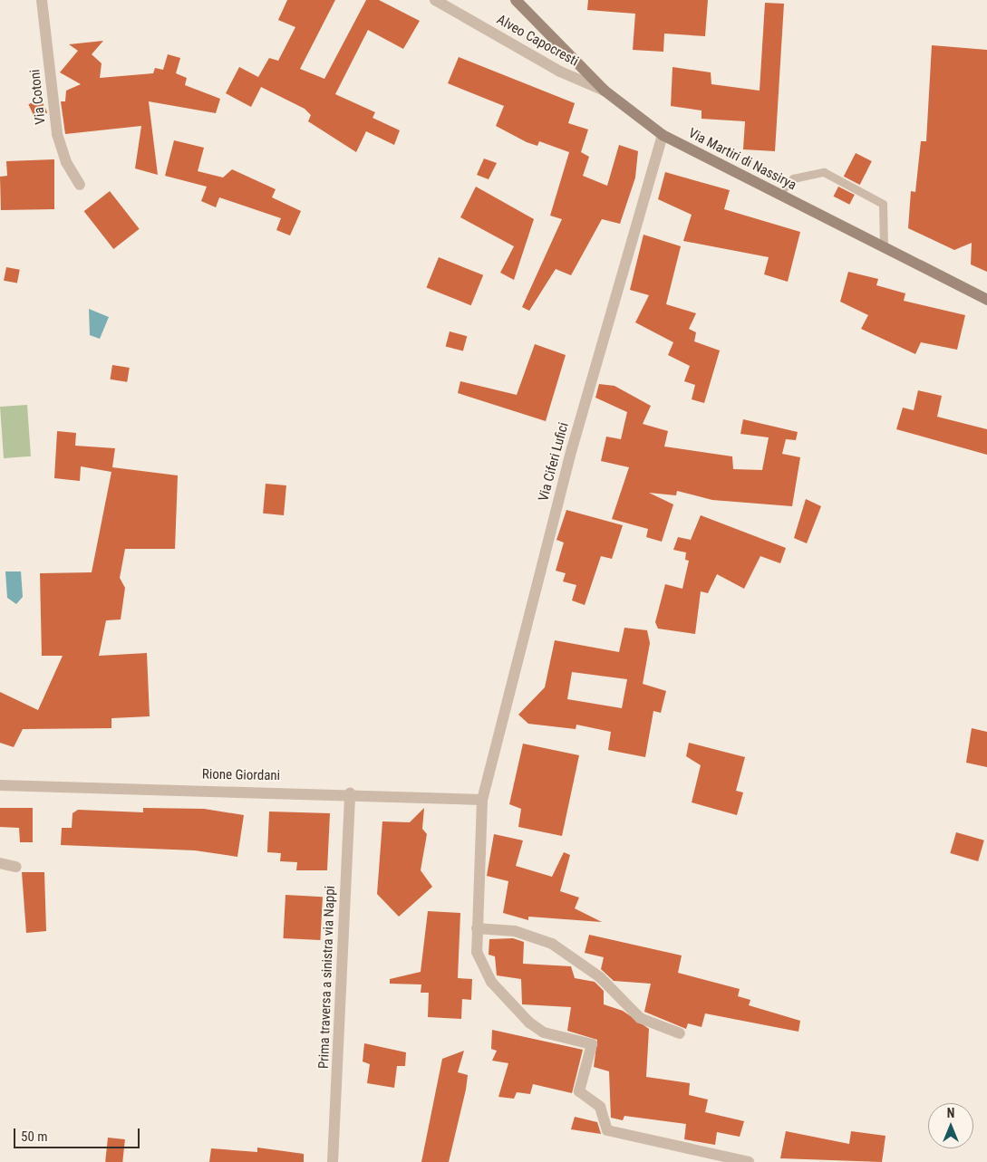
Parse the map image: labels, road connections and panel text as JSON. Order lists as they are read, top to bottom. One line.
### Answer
{"streets":{"street":["Alveo Capocresti","Via Cotoni","Via Martiri di Nassirya","Via Ciferi Lufici","Rione Giordani","Prima traversa a sinistra via Nappi"]},"crossings":[["Alveo Capocresti","Via Martiri di Nassirya"],["Via Martiri di Nassirya","Via Ciferi Lufici"],["Via Ciferi Lufici","Rione Giordani"],["Rione Giordani","Prima traversa a sinistra via Nappi"]],"scale_bar":"50 m","north":"top"}
